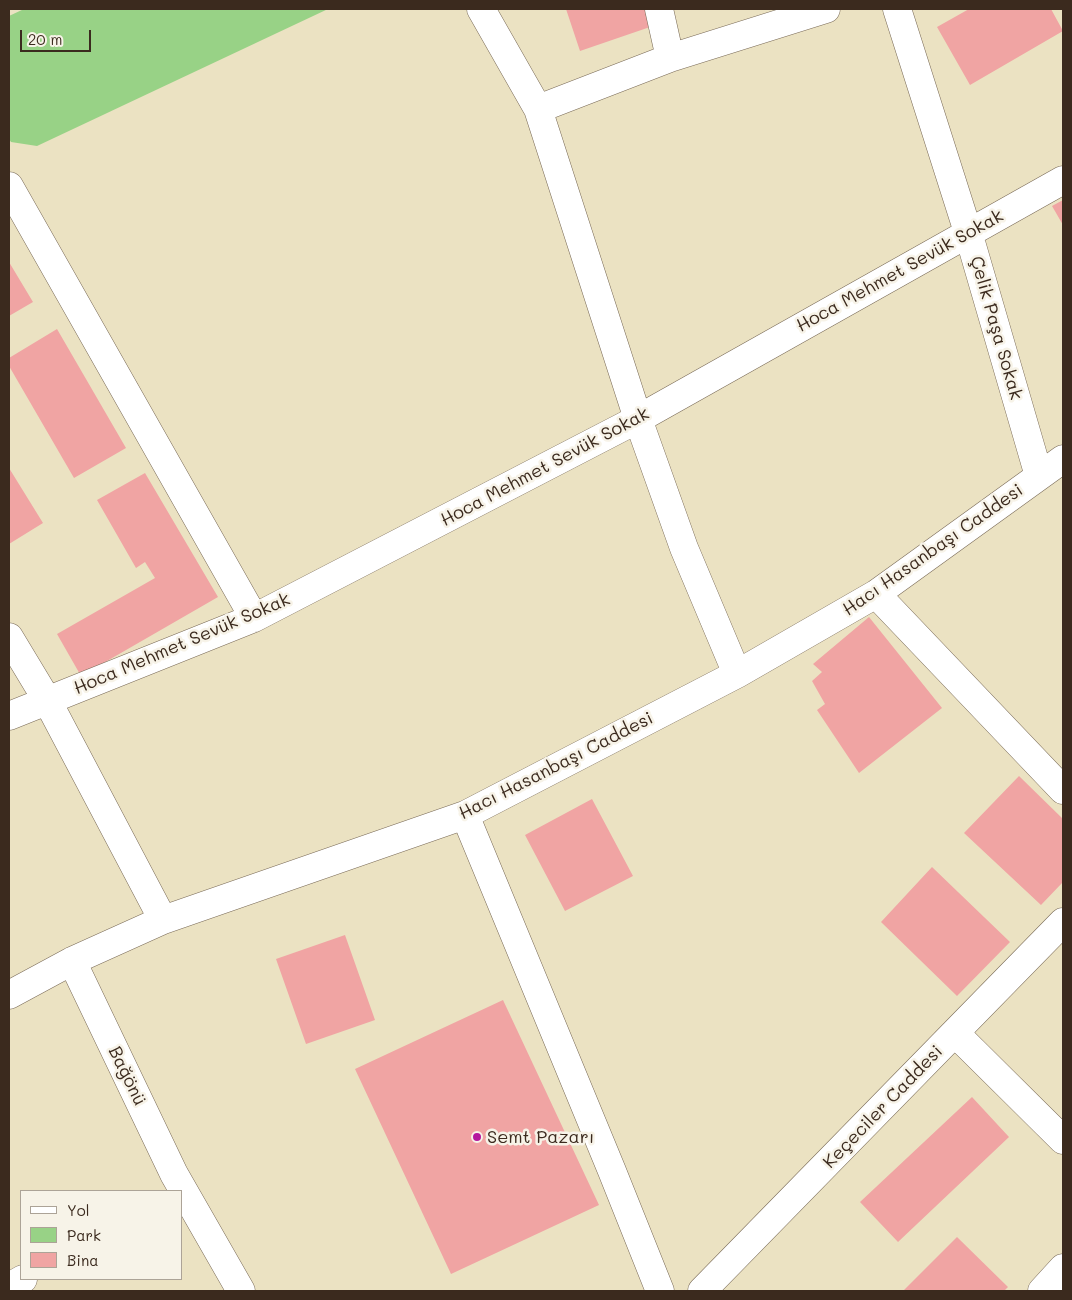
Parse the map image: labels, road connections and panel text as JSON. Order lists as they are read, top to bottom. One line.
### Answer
{"streets":{"street":["Hoca Mehmet Sevük Sokak","Çelik Paşa Sokak","Hacı Hasanbaşı Caddesi","Bağönü","Keçeciler Caddesi"]},"crossings":[["Hoca Mehmet Sevük Sokak","Çelik Paşa Sokak"],["Çelik Paşa Sokak","Hacı Hasanbaşı Caddesi"],["Hacı Hasanbaşı Caddesi","Bağönü"]],"places":["Semt Pazarı"],"legend":["Yol","Park","Bina"],"scale_bar":"20 m"}
